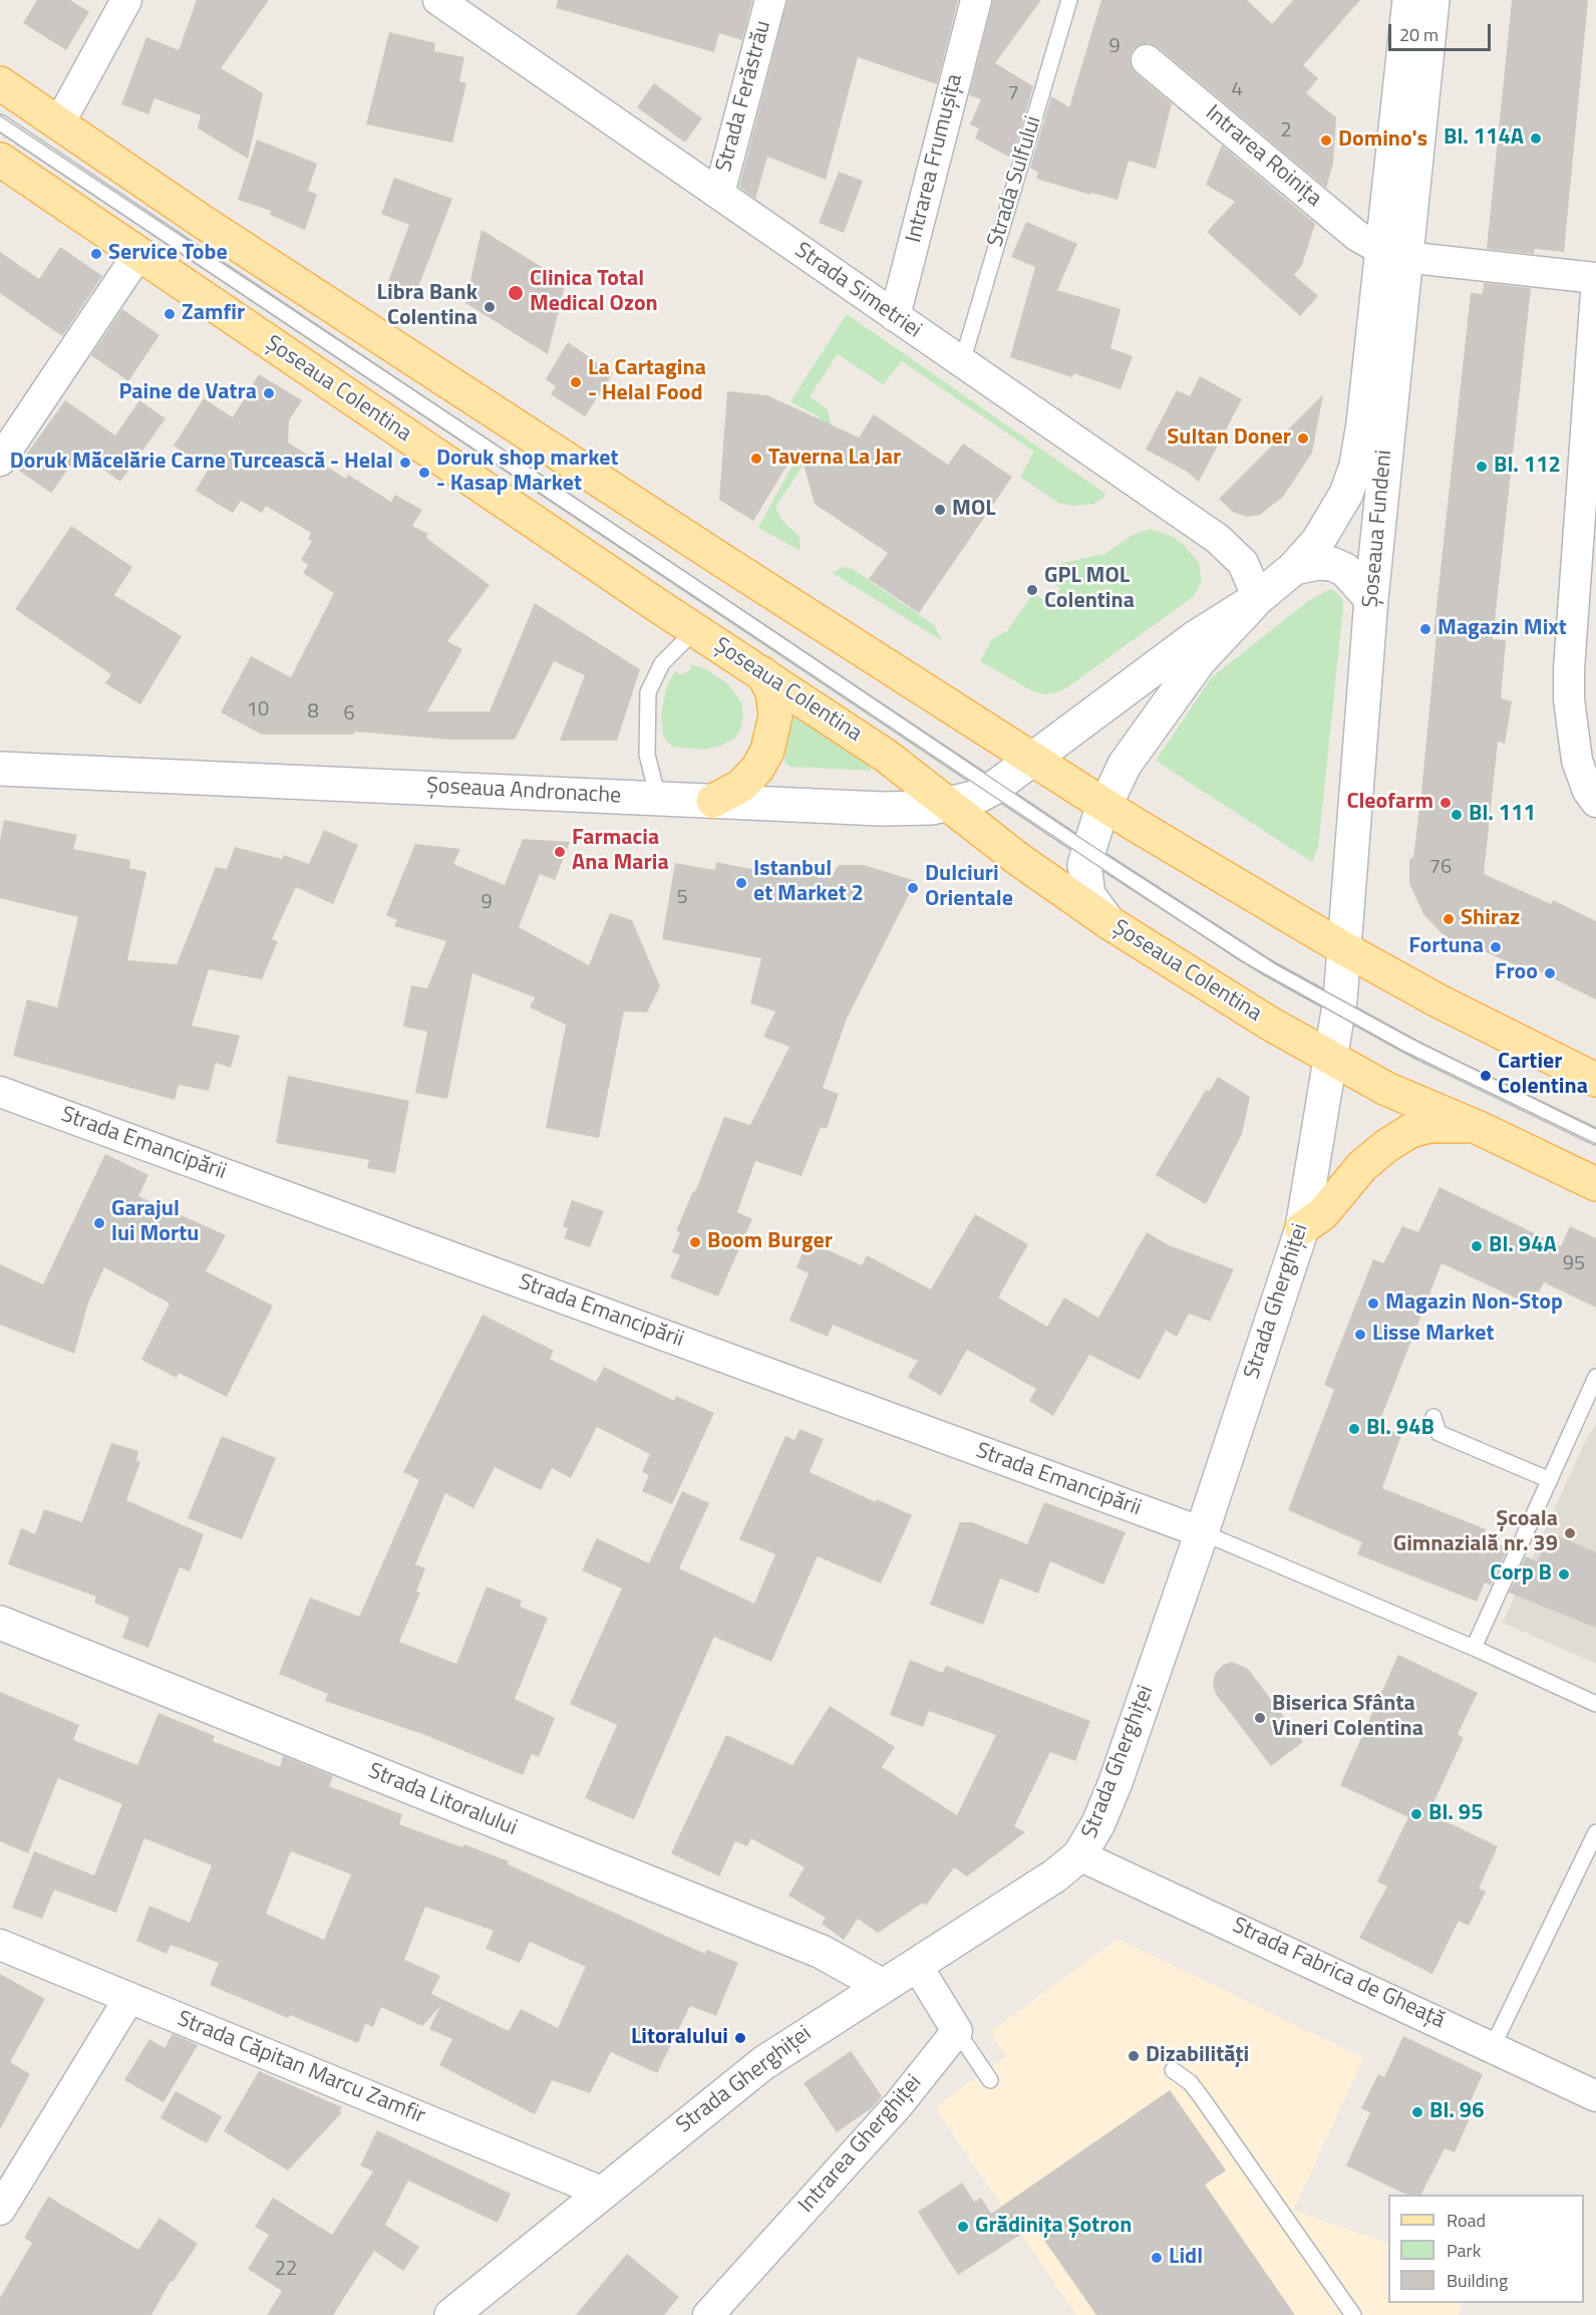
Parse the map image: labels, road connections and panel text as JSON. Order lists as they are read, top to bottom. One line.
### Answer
{"streets":{"main road":["Șoseaua Colentina","Șoseaua Fundeni","Șoseaua Andronache","Strada Gherghiței","Strada Litoralului"],"street":["Strada Ferăstrău","Intrarea Roinița","Intrarea Frumușița","Strada Simetriei","Strada Emancipării","Strada Fabrica de Gheață","Strada Căpitan Marcu Zamfir","Intrarea Gherghiței"],"lane":["Strada Sulfului"]},"crossings":[["Strada Ferăstrău","Strada Simetriei"],["Intrarea Roinița","Șoseaua Fundeni"],["Intrarea Frumușița","Strada Simetriei"],["Strada Sulfului","Strada Simetriei"],["Strada Simetriei","Șoseaua Fundeni"],["Șoseaua Colentina","Șoseaua Fundeni"],["Șoseaua Colentina","Șoseaua Andronache"],["Șoseaua Colentina","Strada Gherghiței"],["Șoseaua Fundeni","Șoseaua Andronache"],["Șoseaua Fundeni","Strada Gherghiței"],["Strada Emancipării","Strada Gherghiței"],["Strada Gherghiței","Strada Litoralului"],["Strada Gherghiței","Strada Fabrica de Gheață"],["Strada Gherghiței","Strada Căpitan Marcu Zamfir"]],"places":["Bl. 114A","Domino's","Service Tobe","Clinica Total Medical Ozon","Libra Bank Colentina","Zamfir","La Cartagina - Helal Food","Paine de Vatra","Sultan Doner","Taverna La Jar","Doruk Măcelărie Carne Turcească - Helal","Bl. 112","Doruk shop market - Kasap Market","MOL","GPL MOL Colentina","Magazin Mixt","Cleofarm","Bl. 111","Farmacia Ana Maria","Istanbul et Market 2","Dulciuri Orientale","Shiraz","Fortuna","Froo","Cartier Colentina","Garajul lui Mortu","Boom Burger","Bl. 94A","Magazin Non-Stop","Lisse Market","Bl. 94B","Școala Gimnazială nr. 39","Corp B","Biserica Sfânta Vineri Colentina","Bl. 95","Litoralului","Dizabilități","Bl. 96","Grădiniţa Şotron","Lidl"],"house_numbers":["9","4","7","2","10","8","6","76","5","9","95","22"],"legend":["Road","Park","Building"],"scale_bar":"20 m"}
